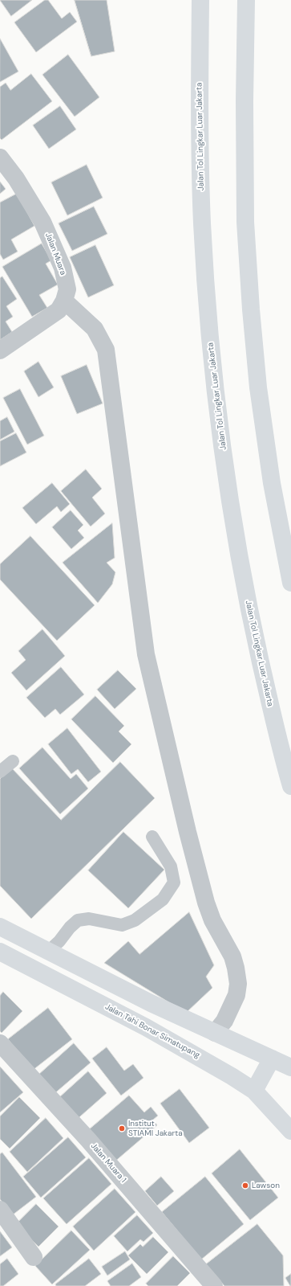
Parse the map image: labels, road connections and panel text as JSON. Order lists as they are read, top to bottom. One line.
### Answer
{"streets":{"highway":["Jalan Tol Lingkar Luar Jakarta","Jalan Tahi Bonar Simatupang"],"street":["Jalan Muara","Jalan Muara 1"]},"places":["Institut STIAMI Jakarta","Lawson"]}
